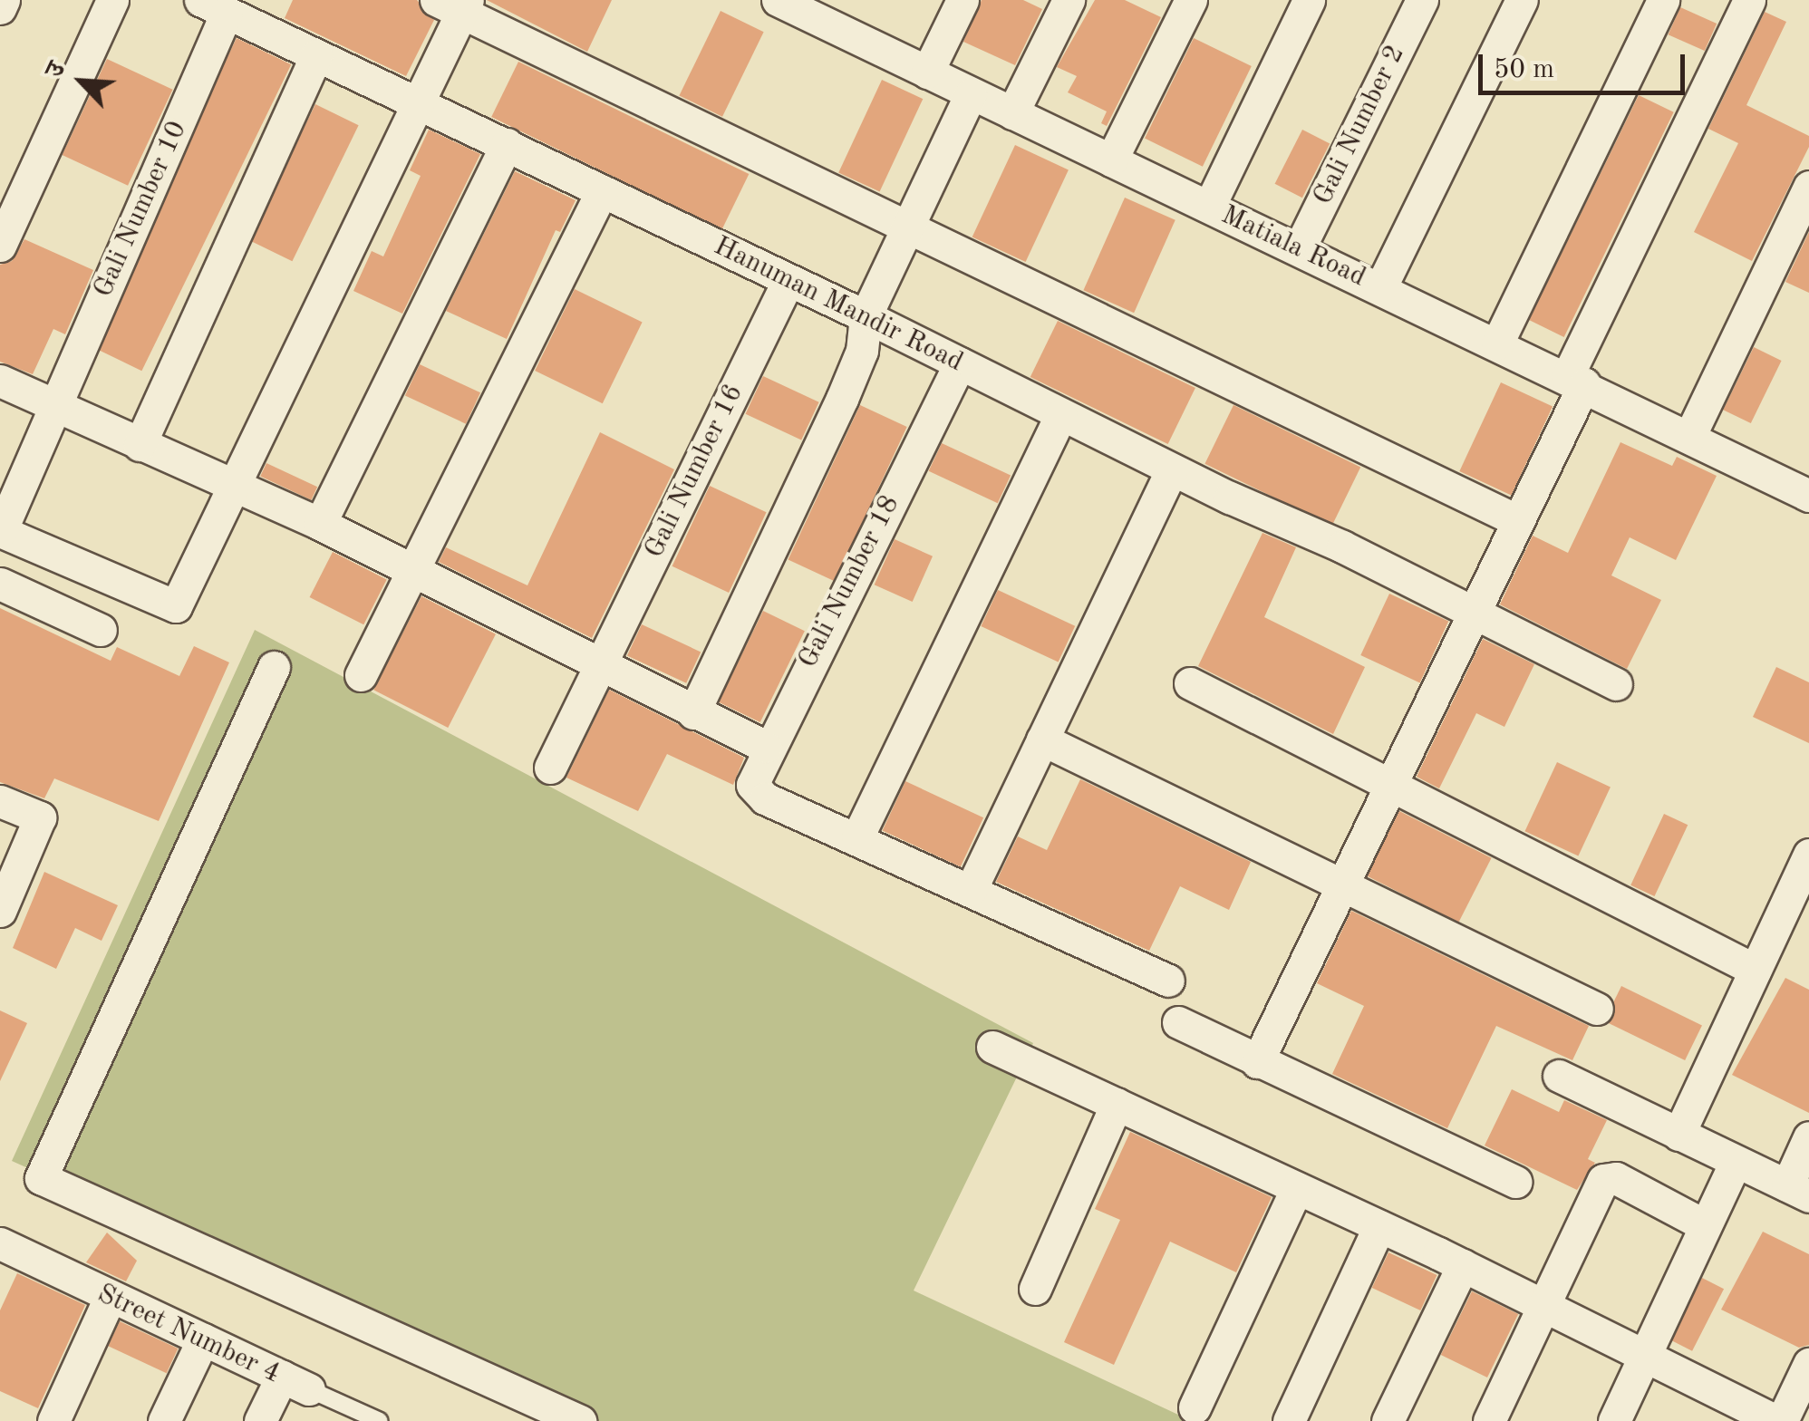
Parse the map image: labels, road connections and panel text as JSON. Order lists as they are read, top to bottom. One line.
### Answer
{"streets":{"street":["Gali Number 2","Gali Number 10","Matiala Road","Hanuman Mandir Road","Gali Number 16","Gali Number 18","Street Number 4"]},"crossings":[["Gali Number 2","Matiala Road"],["Gali Number 10","Hanuman Mandir Road"],["Hanuman Mandir Road","Gali Number 16"],["Hanuman Mandir Road","Gali Number 18"]],"scale_bar":"50 m","north":"top left"}
